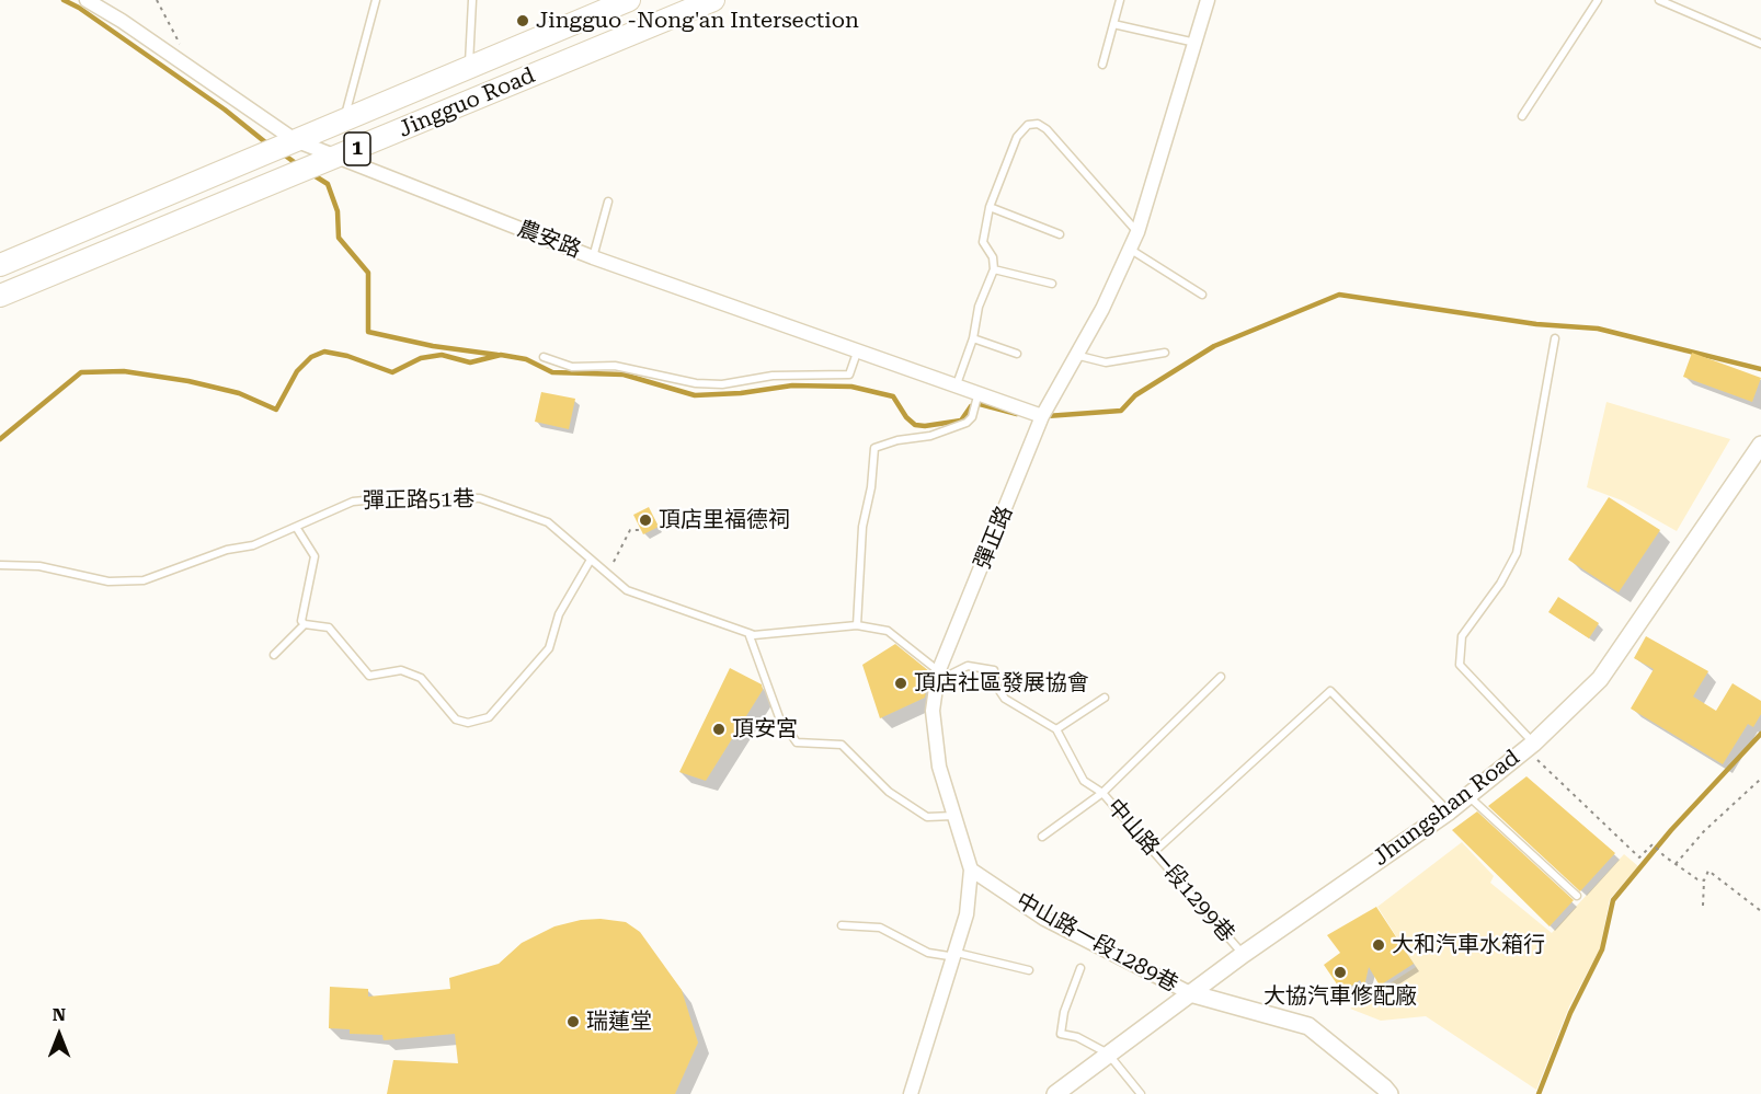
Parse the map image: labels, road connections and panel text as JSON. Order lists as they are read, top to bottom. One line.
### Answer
{"streets":{"main road":["Jingguo Road","1"],"street":["農安路","彈正路","Jhungshan Road","中山路一段1289巷"],"lane":["彈正路51巷","中山路一段1299巷"]},"crossings":[["Jingguo Road","農安路"],["農安路","彈正路"],["彈正路51巷","彈正路"],["彈正路","中山路一段1289巷"],["Jhungshan Road","中山路一段1299巷"],["Jhungshan Road","中山路一段1289巷"]],"places":["Jingguo -Nong'an Intersection","頂店里福德祠","頂店社區發展協會","頂安宮","大和汽車水箱行","大協汽車修配廠","瑞蓮堂"],"north":"top"}
